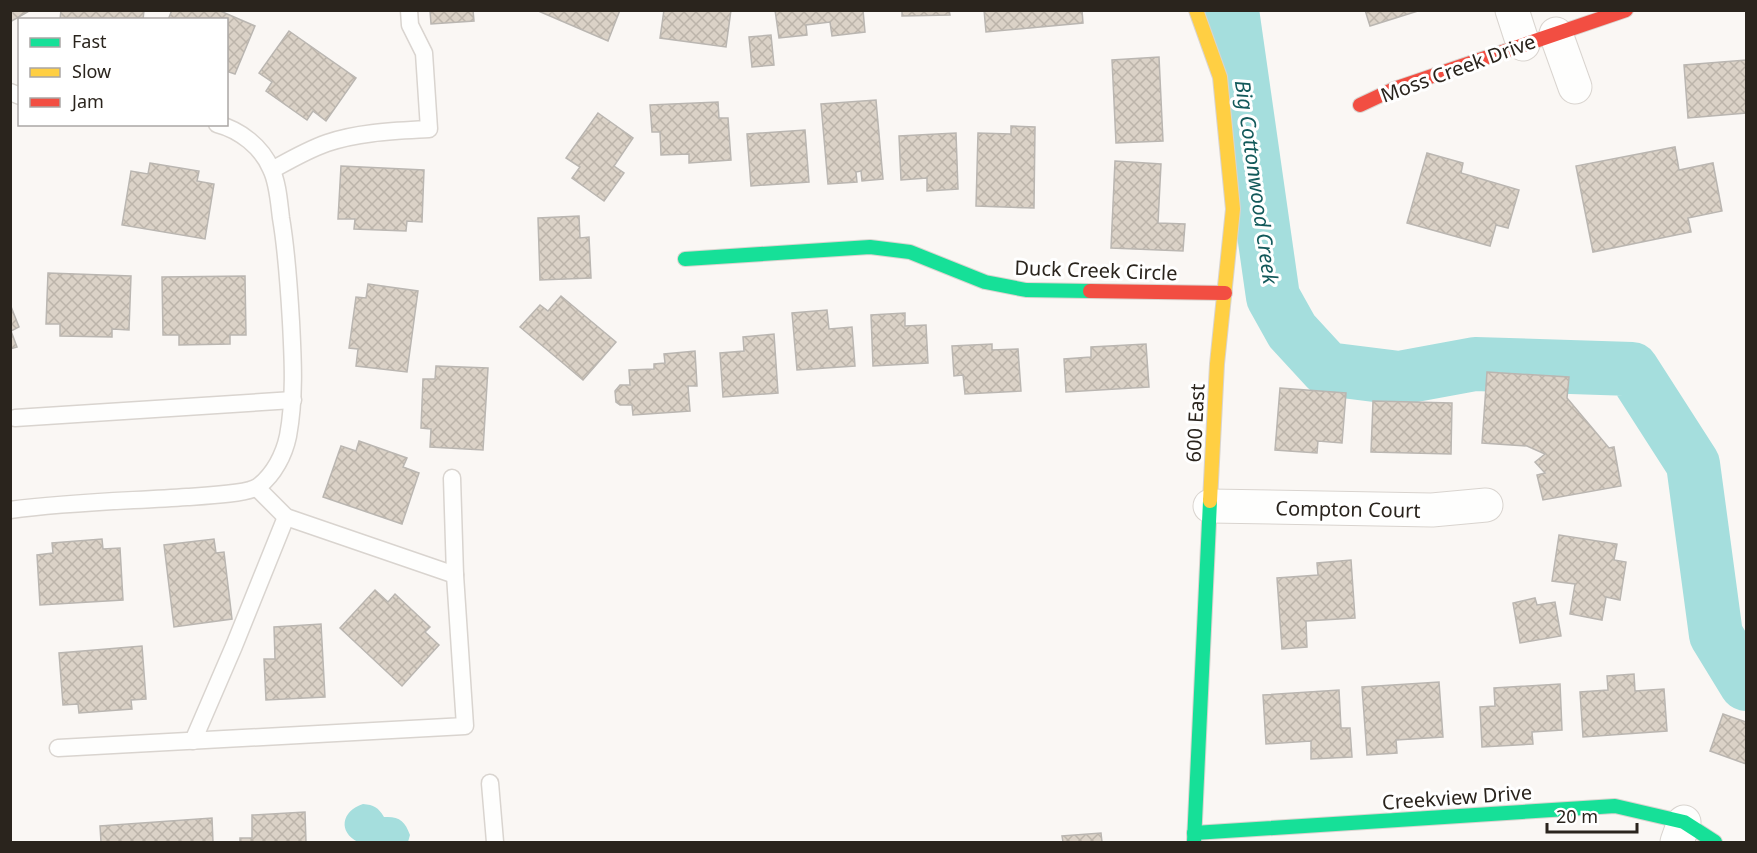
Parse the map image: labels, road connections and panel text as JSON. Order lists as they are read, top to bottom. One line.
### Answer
{"streets":{"street":["Moss Creek Drive","Duck Creek Circle","600 East","Compton Court","Creekview Drive"]},"crossings":[["Duck Creek Circle","600 East"],["600 East","Compton Court"],["600 East","Creekview Drive"]],"water":["Big Cottonwood Creek"],"legend":["Fast","Slow","Jam"],"scale_bar":"20 m"}
